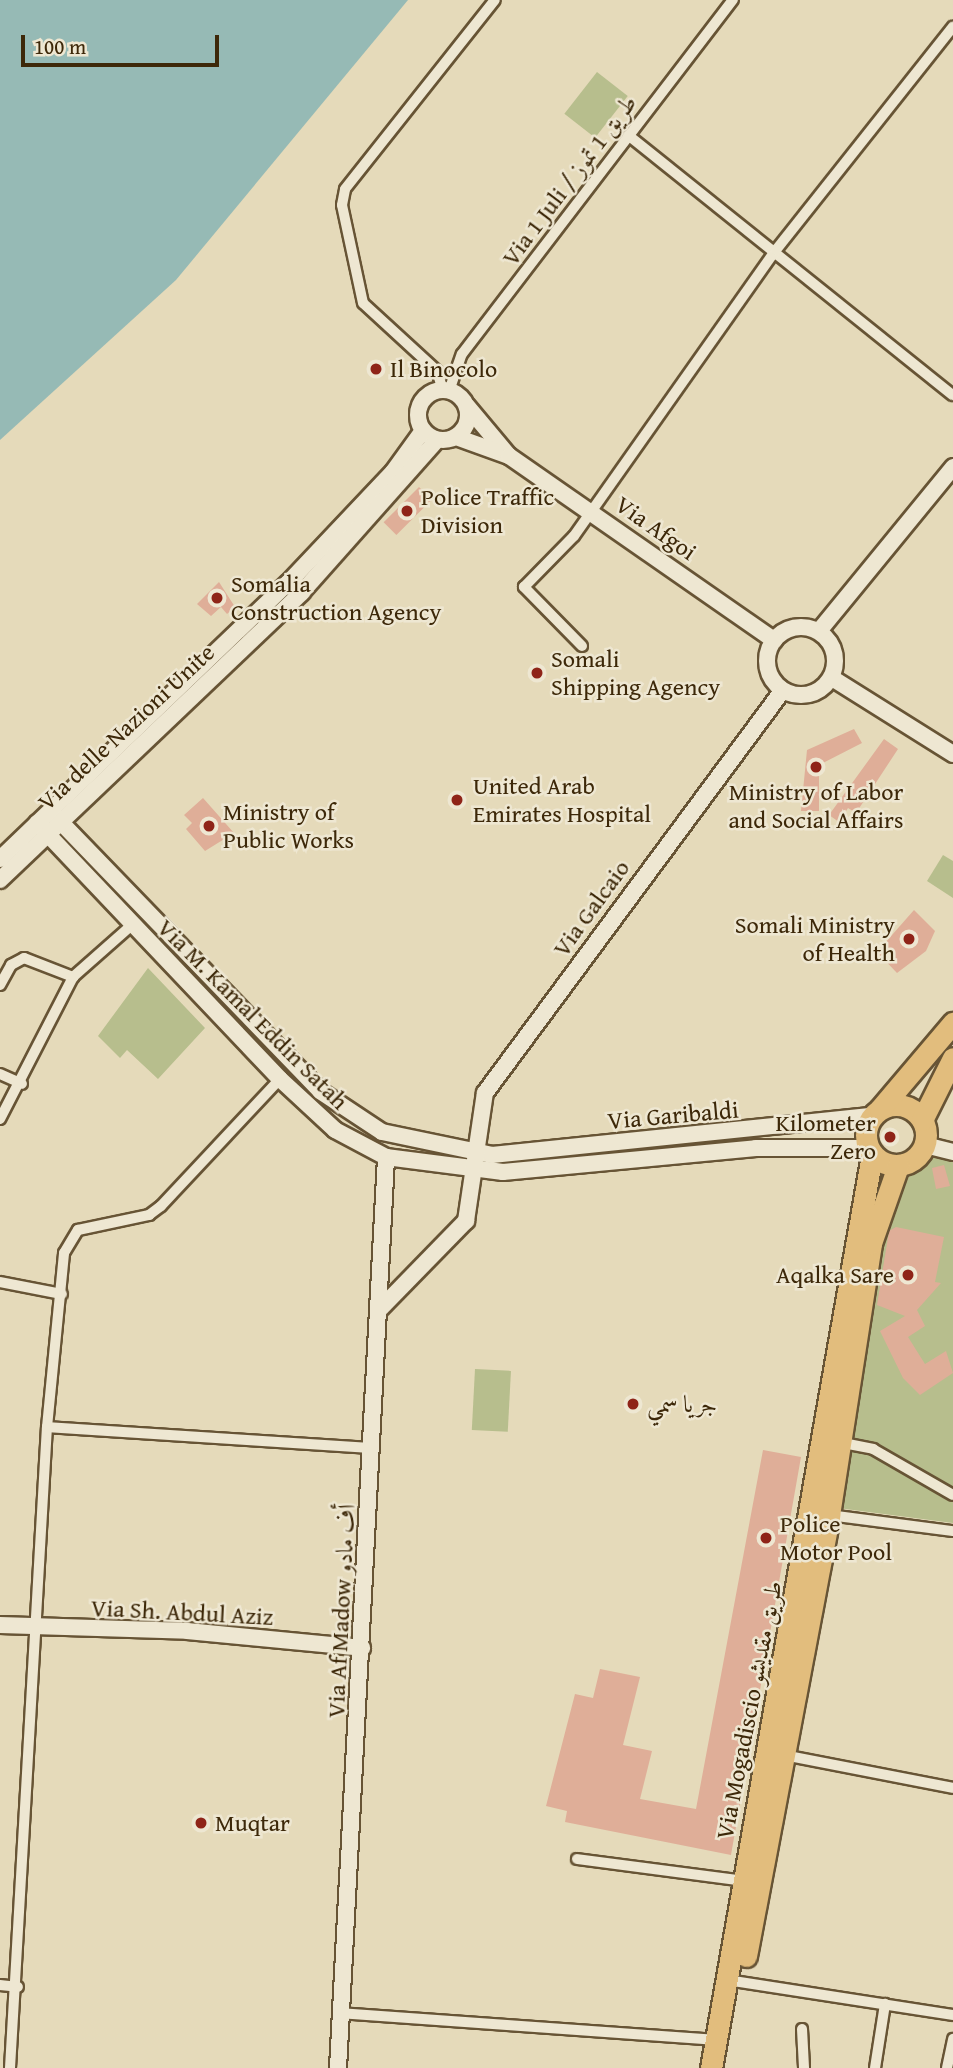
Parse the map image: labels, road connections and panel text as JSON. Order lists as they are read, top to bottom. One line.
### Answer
{"streets":{"highway":["Via Mogadiscio طريق مقديشو"],"street":["Via 1 Juli / طريق 1 تموز","Via Afgoi","Via delle Nazioni Unite","Via Galcaio","Via M. Kamal Eddin Satah","Via Garibaldi","Via Af Madow أف مادو","Via Sh. Abdul Aziz"]},"crossings":[["Via 1 Juli / طريق 1 تموز","Via delle Nazioni Unite"],["Via Afgoi","Via Galcaio"],["Via delle Nazioni Unite","Via M. Kamal Eddin Satah"],["Via Galcaio","Via M. Kamal Eddin Satah"],["Via Galcaio","Via Garibaldi"],["Via Galcaio","Via Af Madow أف مادو"],["Via M. Kamal Eddin Satah","Via Garibaldi"],["Via M. Kamal Eddin Satah","Via Af Madow أف مادو"],["Via Garibaldi","Via Mogadiscio طريق مقديشو"],["Via Af Madow أف مادو","Via Sh. Abdul Aziz"]],"places":["Il Binocolo","Police Traffic Division","Somalia Construction Agency","Somali Shipping Agency","Ministry of Labor and Social Affairs","United Arab Emirates Hospital","Ministry of Public Works","Somali Ministry of Health","Kilometer Zero","Aqalka Sare","جريا سمي","Police Motor Pool","Muqtar"],"scale_bar":"100 m"}
